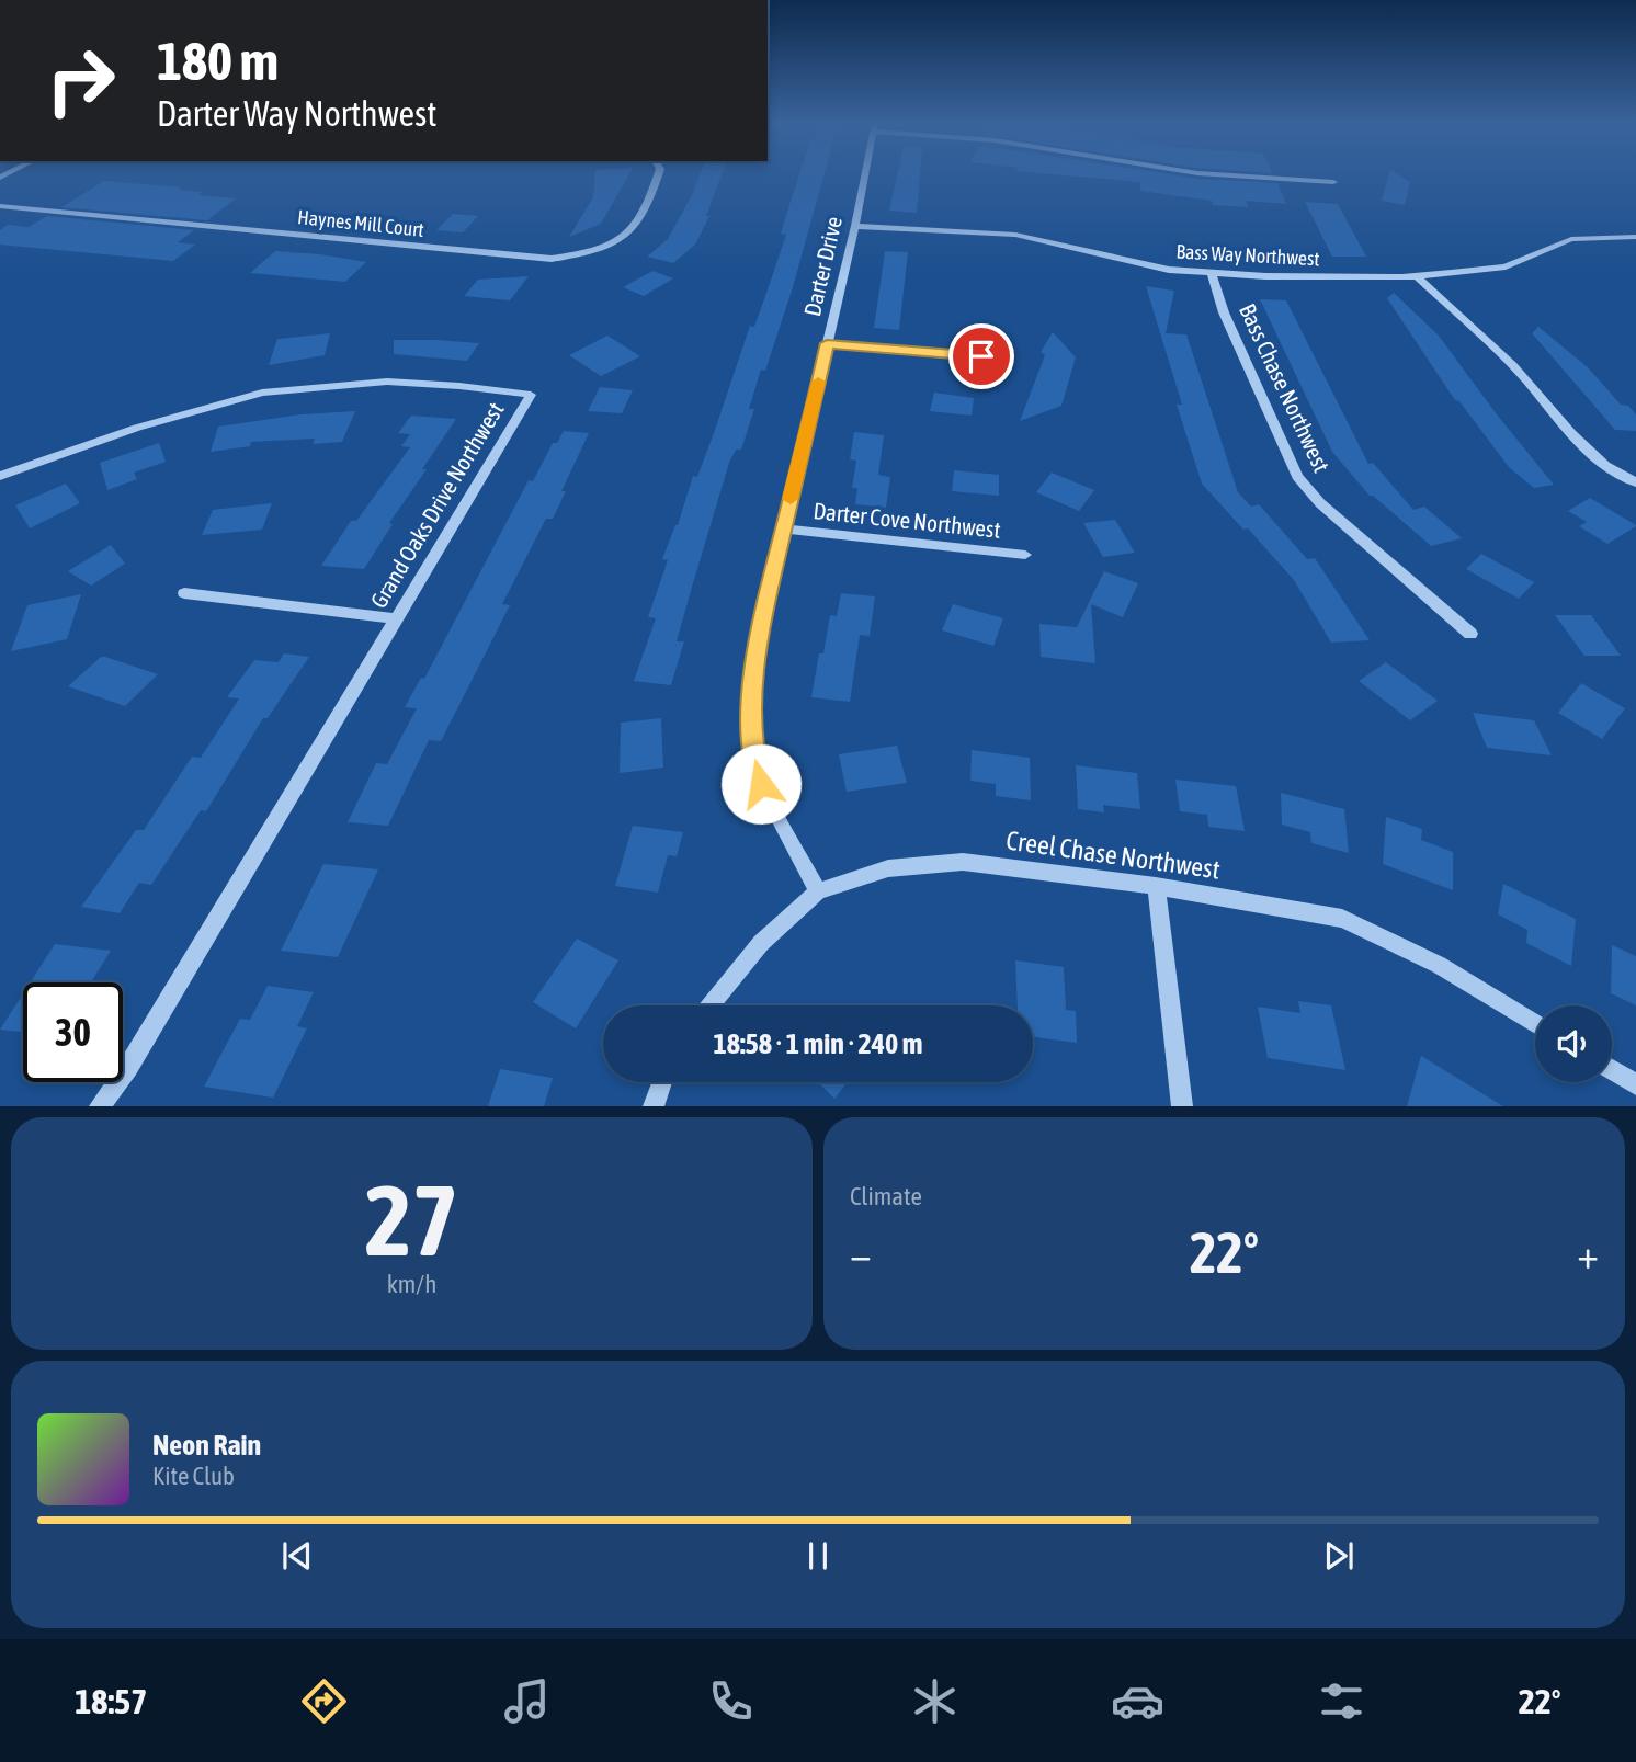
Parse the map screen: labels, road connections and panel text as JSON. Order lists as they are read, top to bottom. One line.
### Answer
{"streets":{"street":["Haynes Mill Court","Bass Way Northwest","Darter Drive","Bass Chase Northwest","Grand Oaks Drive Northwest","Darter Cove Northwest","Creel Chase Northwest"]},"crossings":[["Bass Way Northwest","Darter Drive"],["Bass Way Northwest","Bass Chase Northwest"],["Darter Drive","Darter Cove Northwest"],["Darter Drive","Creel Chase Northwest"]],"page":{"turn":["180 m","Darter Way Northwest"],"limit":"30","trip":"18:58 · 1 min · 240 m","tile":[["27","km/h"],"Climate"],"heat":["−","22°","+"],"song":["Neon Rain","Kite Club"],"tabs":["18:57","22°"]}}
